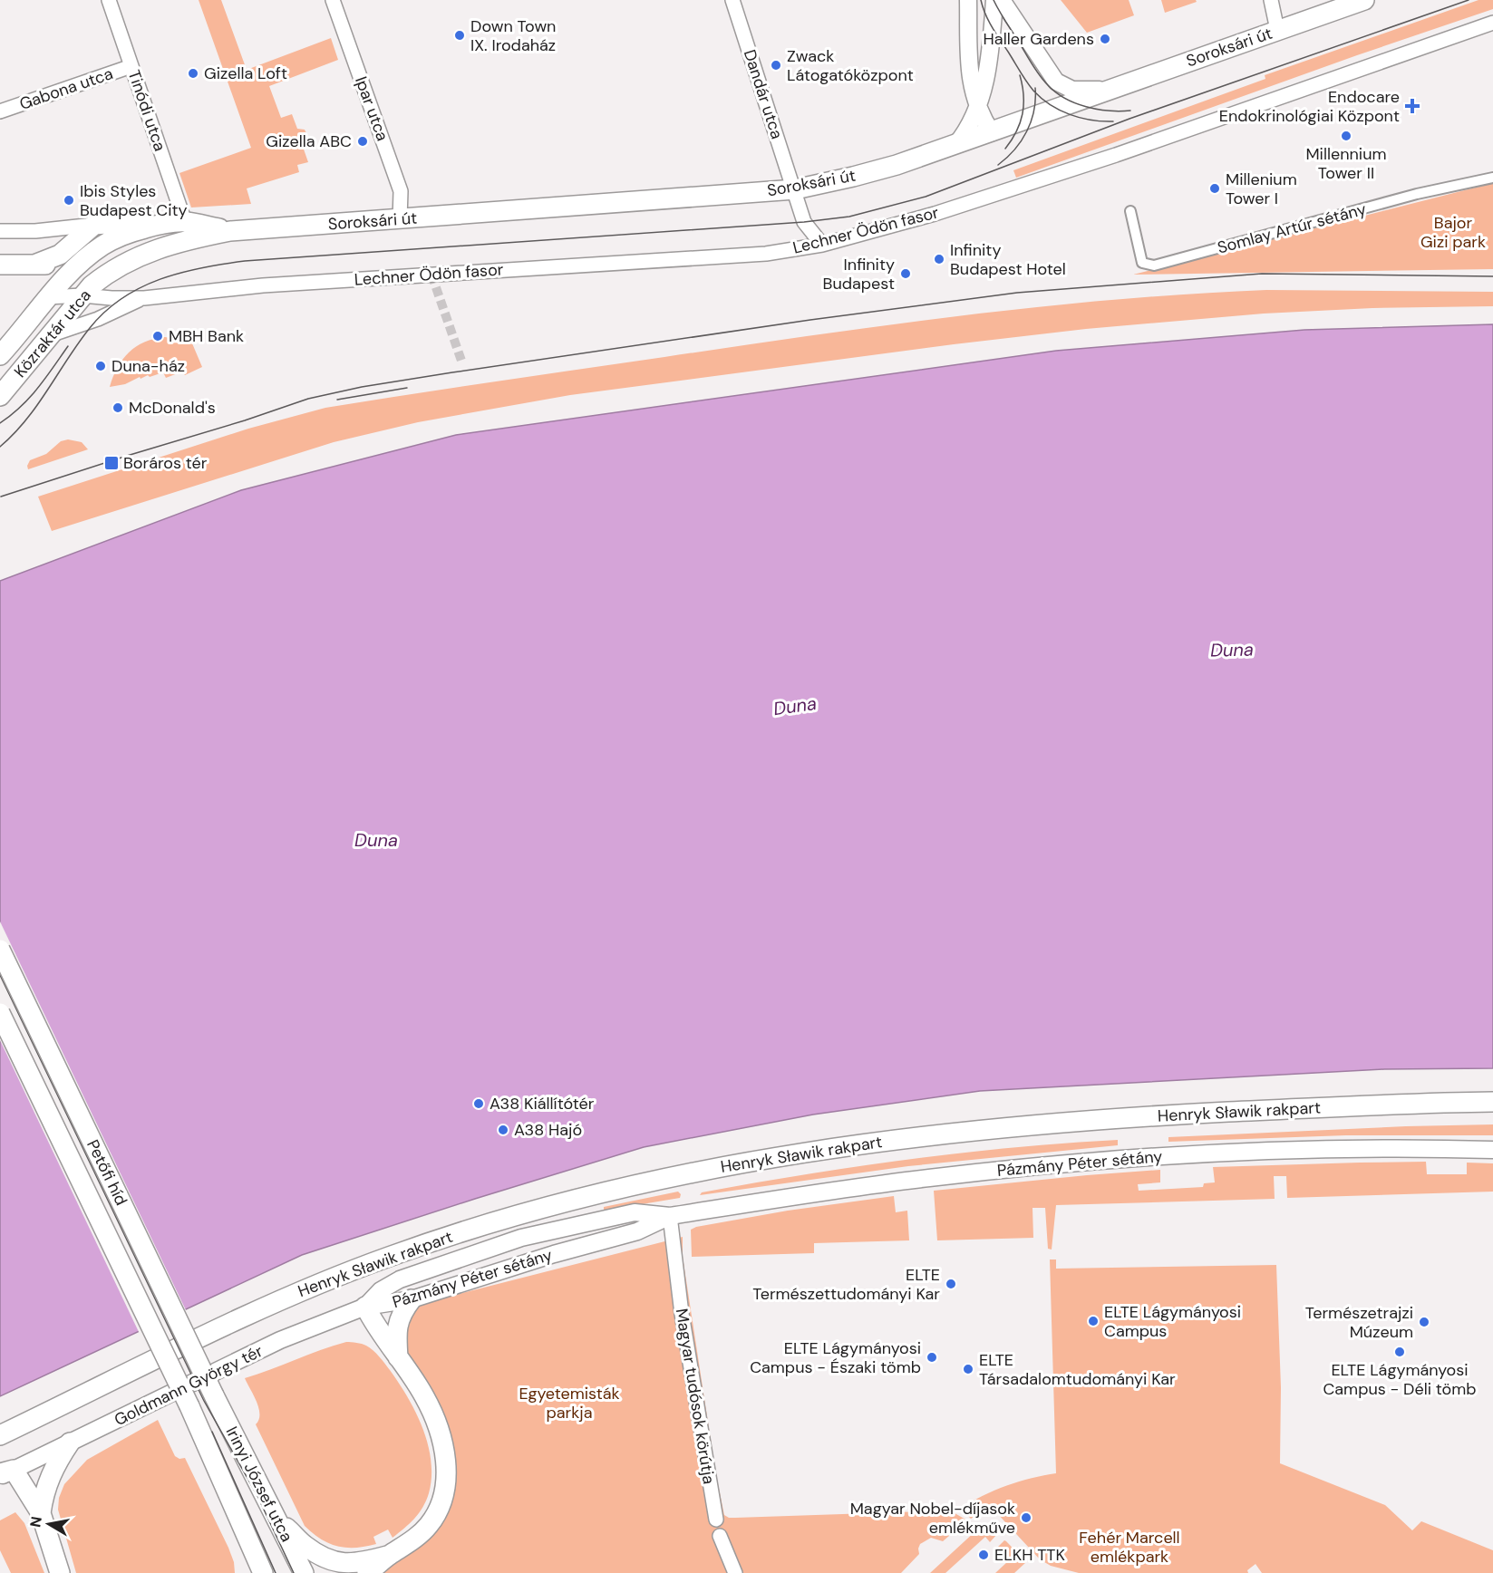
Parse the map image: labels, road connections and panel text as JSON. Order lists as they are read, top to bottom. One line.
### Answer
{"streets":{"main road":["Soroksári út","Közraktár utca","Henryk Sławik rakpart","Petőfi híd","Irinyi József utca"],"street":["Gabona utca","Dandár utca","Ipar utca","Tinódi utca","Somlay Artúr sétány","Lechner Ödön fasor","Pázmány Péter sétány","Goldmann György tér","Magyar tudósok körútja"]},"crossings":[["Soroksári út","Dandár utca"],["Soroksári út","Ipar utca"],["Soroksári út","Tinódi utca"],["Soroksári út","Közraktár utca"],["Gabona utca","Tinódi utca"],["Dandár utca","Lechner Ödön fasor"],["Lechner Ödön fasor","Közraktár utca"],["Pázmány Péter sétány","Goldmann György tér"],["Pázmány Péter sétány","Magyar tudósok körútja"],["Petőfi híd","Irinyi József utca"]],"water":["Duna"],"parks":["Bajor Gizi park","Egyetemisták parkja","Fehér Marcell emlékpark"],"places":{"other":["Down Town IX. Irodaház","Haller Gardens","Zwack Látogatóközpont","Gizella Loft","Millennium Tower II","Gizella ABC","Millenium Tower I","Ibis Styles Budapest City","Infinity Budapest Hotel","Infinity Budapest","MBH Bank","Duna-ház","McDonald's","A38 Kiállítótér","A38 Hajó","ELTE Természettudományi Kar","ELTE Lágymányosi Campus","Természetrajzi Múzeum","ELTE Lágymányosi Campus - Déli tömb","ELTE Lágymányosi Campus - Északi tömb","ELTE Társadalomtudományi Kar","Magyar Nobel-díjasok emlékműve","ELKH TTK"],"health":["Endocare Endokrinológiai Központ"],"transit":["Boráros tér"]},"north":"left"}
